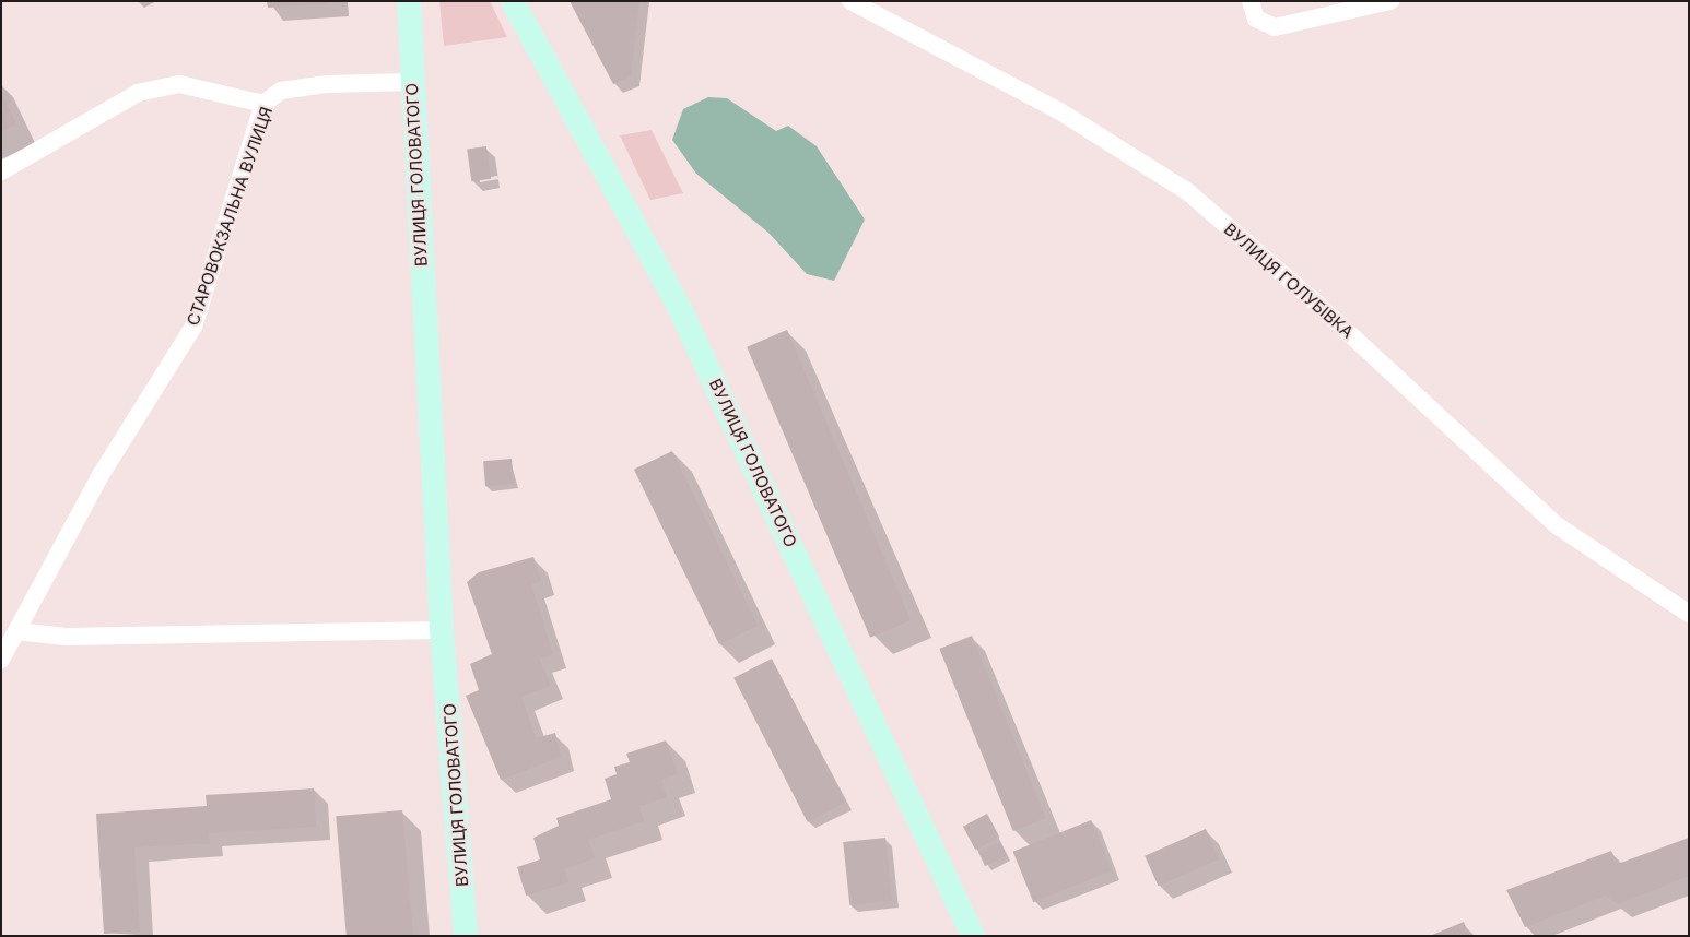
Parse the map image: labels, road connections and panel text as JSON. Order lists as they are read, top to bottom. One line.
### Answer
{"streets":{"street":["ВУЛИЦЯ ГОЛОВАТОГО","СТАРОВОКЗАЛЬНА ВУЛИЦЯ","ВУЛИЦЯ ГОЛУБІВКА"]},"crossings":[["ВУЛИЦЯ ГОЛОВАТОГО","СТАРОВОКЗАЛЬНА ВУЛИЦЯ"]]}
